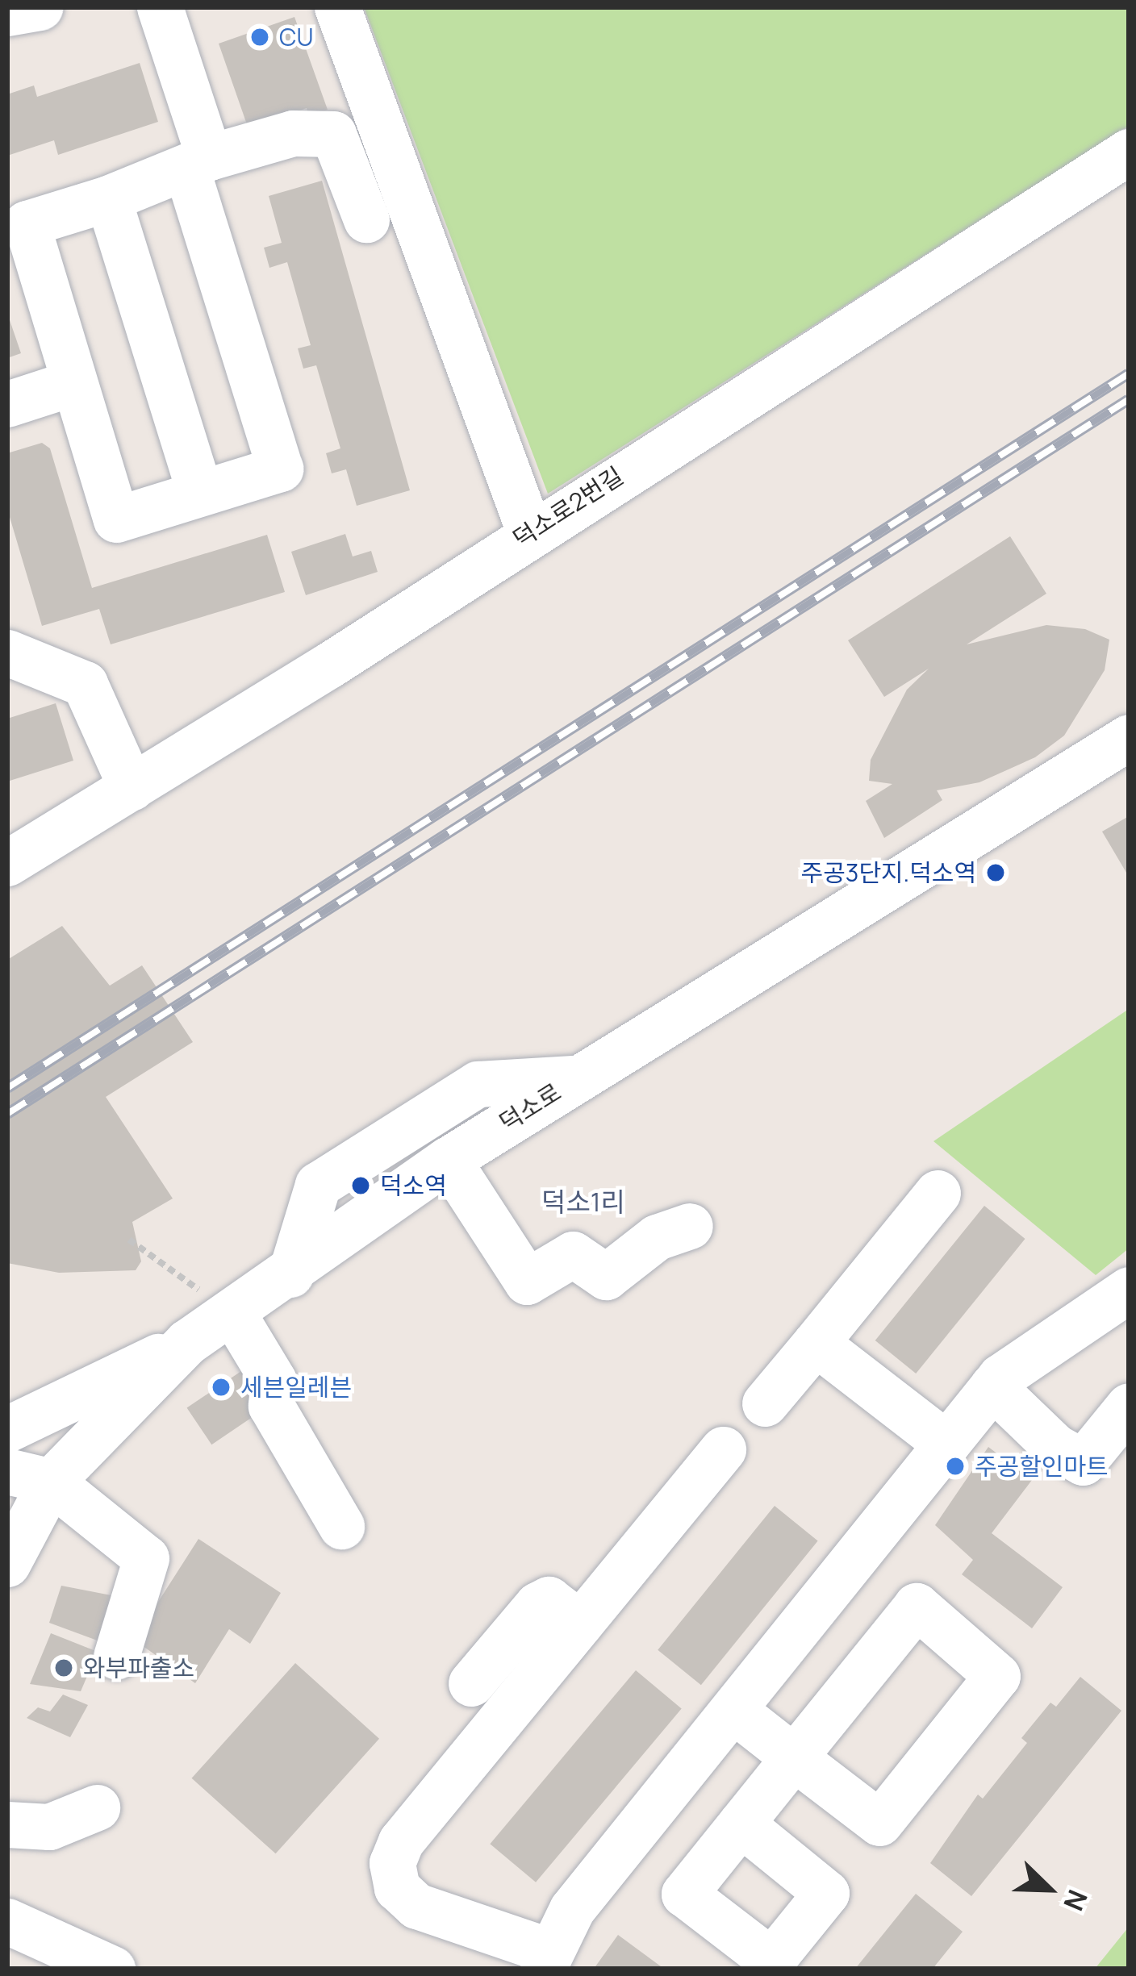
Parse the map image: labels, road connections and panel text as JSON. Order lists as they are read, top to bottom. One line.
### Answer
{"streets":{"street":["덕소로2번길","덕소로"]},"districts":["덕소1리"],"places":["CU","주공3단지.덕소역","덕소역","세븐일레븐","주공할인마트","와부파출소"],"north":"bottom right"}
